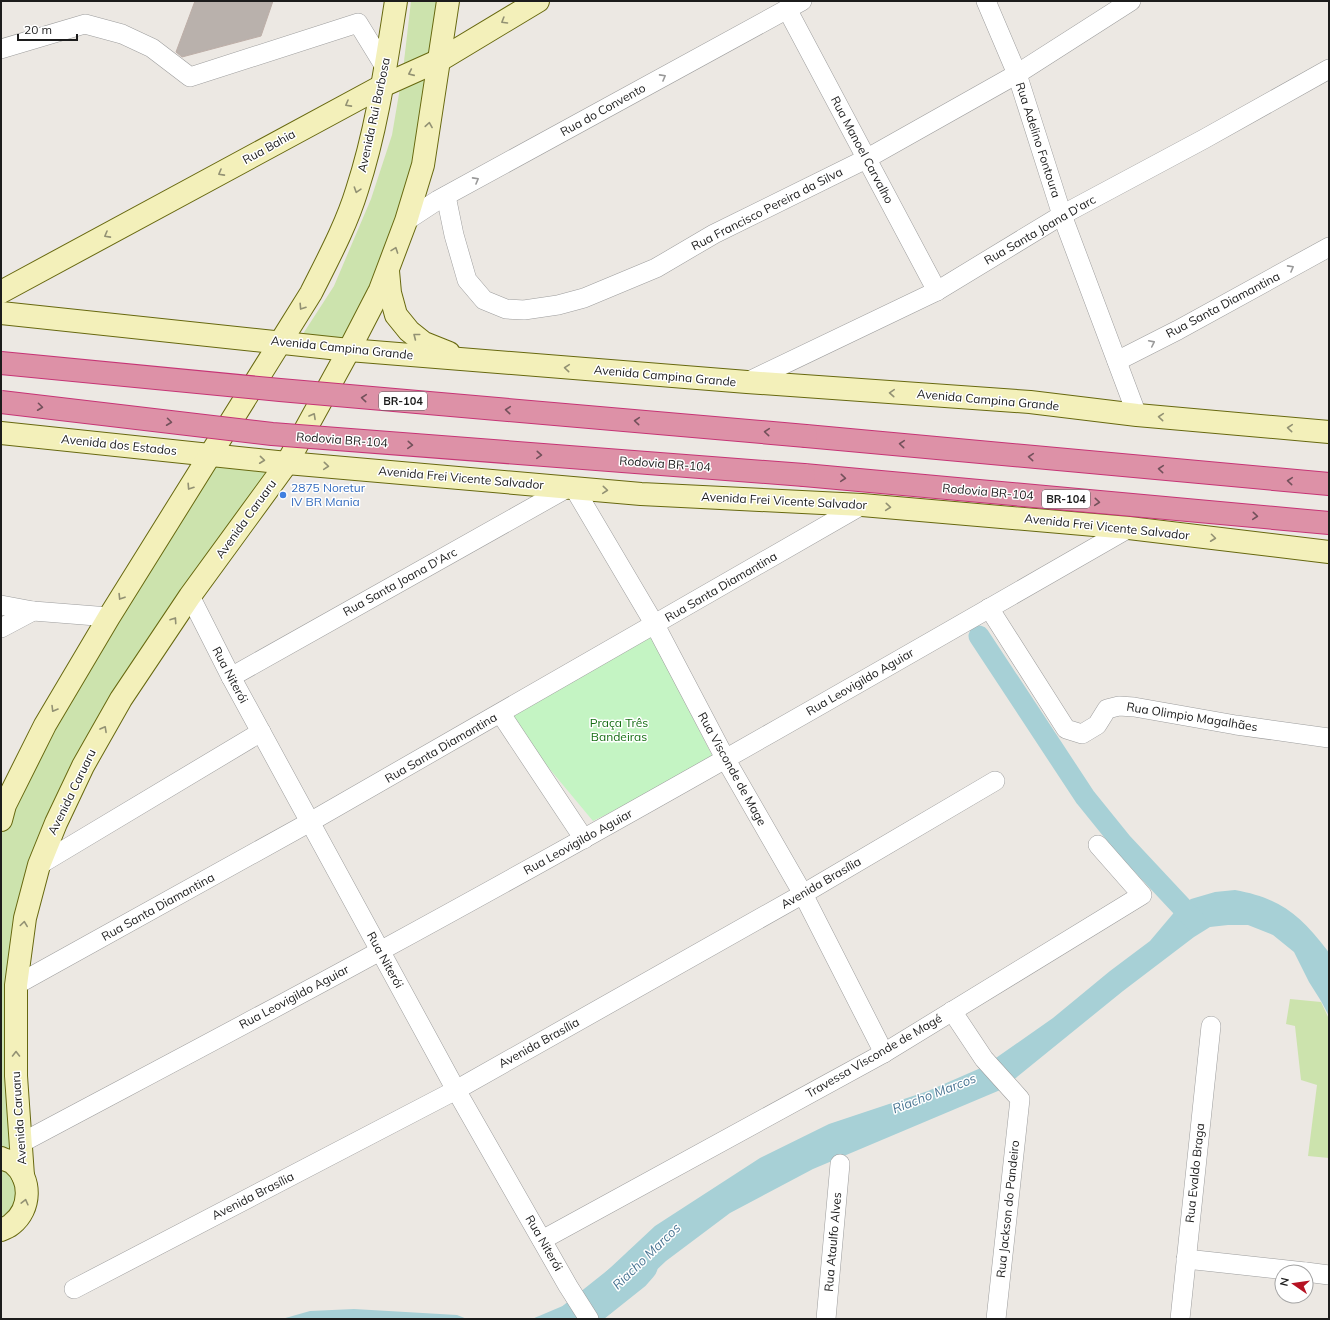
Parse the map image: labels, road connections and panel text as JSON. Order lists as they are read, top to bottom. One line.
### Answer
{"streets":{"highway":["BR-104","Rodovia BR-104"],"main road":["Avenida Rui Barbosa","Rua Bahia","Avenida Campina Grande","Avenida dos Estados","Avenida Frei Vicente Salvador","Avenida Caruaru"],"street":["Rua do Convento","Rua Adelino Fontoura","Rua Manoel Carvalho","Rua Francisco Pereira da Silva","Rua Santa Joana D'arc","Rua Santa Diamantina","Rua Santa Joana D'Arc","Rua Niterói","Rua Leovigildo Aguiar","Rua Olimpio Magalhães","Rua Visconde de Mage","Avenida Brasília","Travessa Visconde de Magé","Rua Evaldo Braga","Rua Jackson do Pandeiro","Rua Ataulfo Alves"]},"crossings":[["Rua do Convento","Rua Manoel Carvalho"],["Rua do Convento","Rua Francisco Pereira da Silva"],["Avenida Rui Barbosa","Rua Bahia"],["Avenida Rui Barbosa","Avenida Campina Grande"],["Avenida Rui Barbosa","Avenida dos Estados"],["Rua Adelino Fontoura","Rua Francisco Pereira da Silva"],["Rua Adelino Fontoura","Rua Santa Joana D'arc"],["Rua Adelino Fontoura","Rua Santa Diamantina"],["Rua Adelino Fontoura","Avenida Campina Grande"],["Rua Manoel Carvalho","Rua Francisco Pereira da Silva"],["Rua Manoel Carvalho","Rua Santa Joana D'arc"],["Rua Santa Joana D'arc","Avenida Campina Grande"],["Rua Santa Diamantina","Avenida Frei Vicente Salvador"],["Rua Santa Diamantina","Avenida Caruaru"],["Rua Santa Diamantina","Rua Niterói"],["Rua Santa Diamantina","Rua Visconde de Mage"],["Avenida dos Estados","Avenida Frei Vicente Salvador"],["Avenida Frei Vicente Salvador","Avenida Caruaru"],["Avenida Frei Vicente Salvador","Rua Santa Joana D'Arc"],["Avenida Frei Vicente Salvador","Rua Leovigildo Aguiar"],["Avenida Frei Vicente Salvador","Rua Visconde de Mage"],["Avenida Caruaru","Rua Niterói"],["Avenida Caruaru","Rua Leovigildo Aguiar"],["Rua Santa Joana D'Arc","Rua Niterói"],["Rua Santa Joana D'Arc","Rua Visconde de Mage"],["Rua Niterói","Rua Leovigildo Aguiar"],["Rua Niterói","Avenida Brasília"],["Rua Niterói","Travessa Visconde de Magé"],["Rua Leovigildo Aguiar","Rua Olimpio Magalhães"],["Rua Leovigildo Aguiar","Rua Visconde de Mage"],["Rua Visconde de Mage","Avenida Brasília"],["Rua Visconde de Mage","Travessa Visconde de Magé"],["Travessa Visconde de Magé","Rua Jackson do Pandeiro"]],"one_way":["Rua do Convento","Rua Bahia","Avenida Campina Grande","Avenida Frei Vicente Salvador"],"water":["Riacho Marcos"],"parks":["Praça Três Bandeiras"],"places":["2875 Noretur IV BR Mania"],"scale_bar":"20 m","north":"left"}
